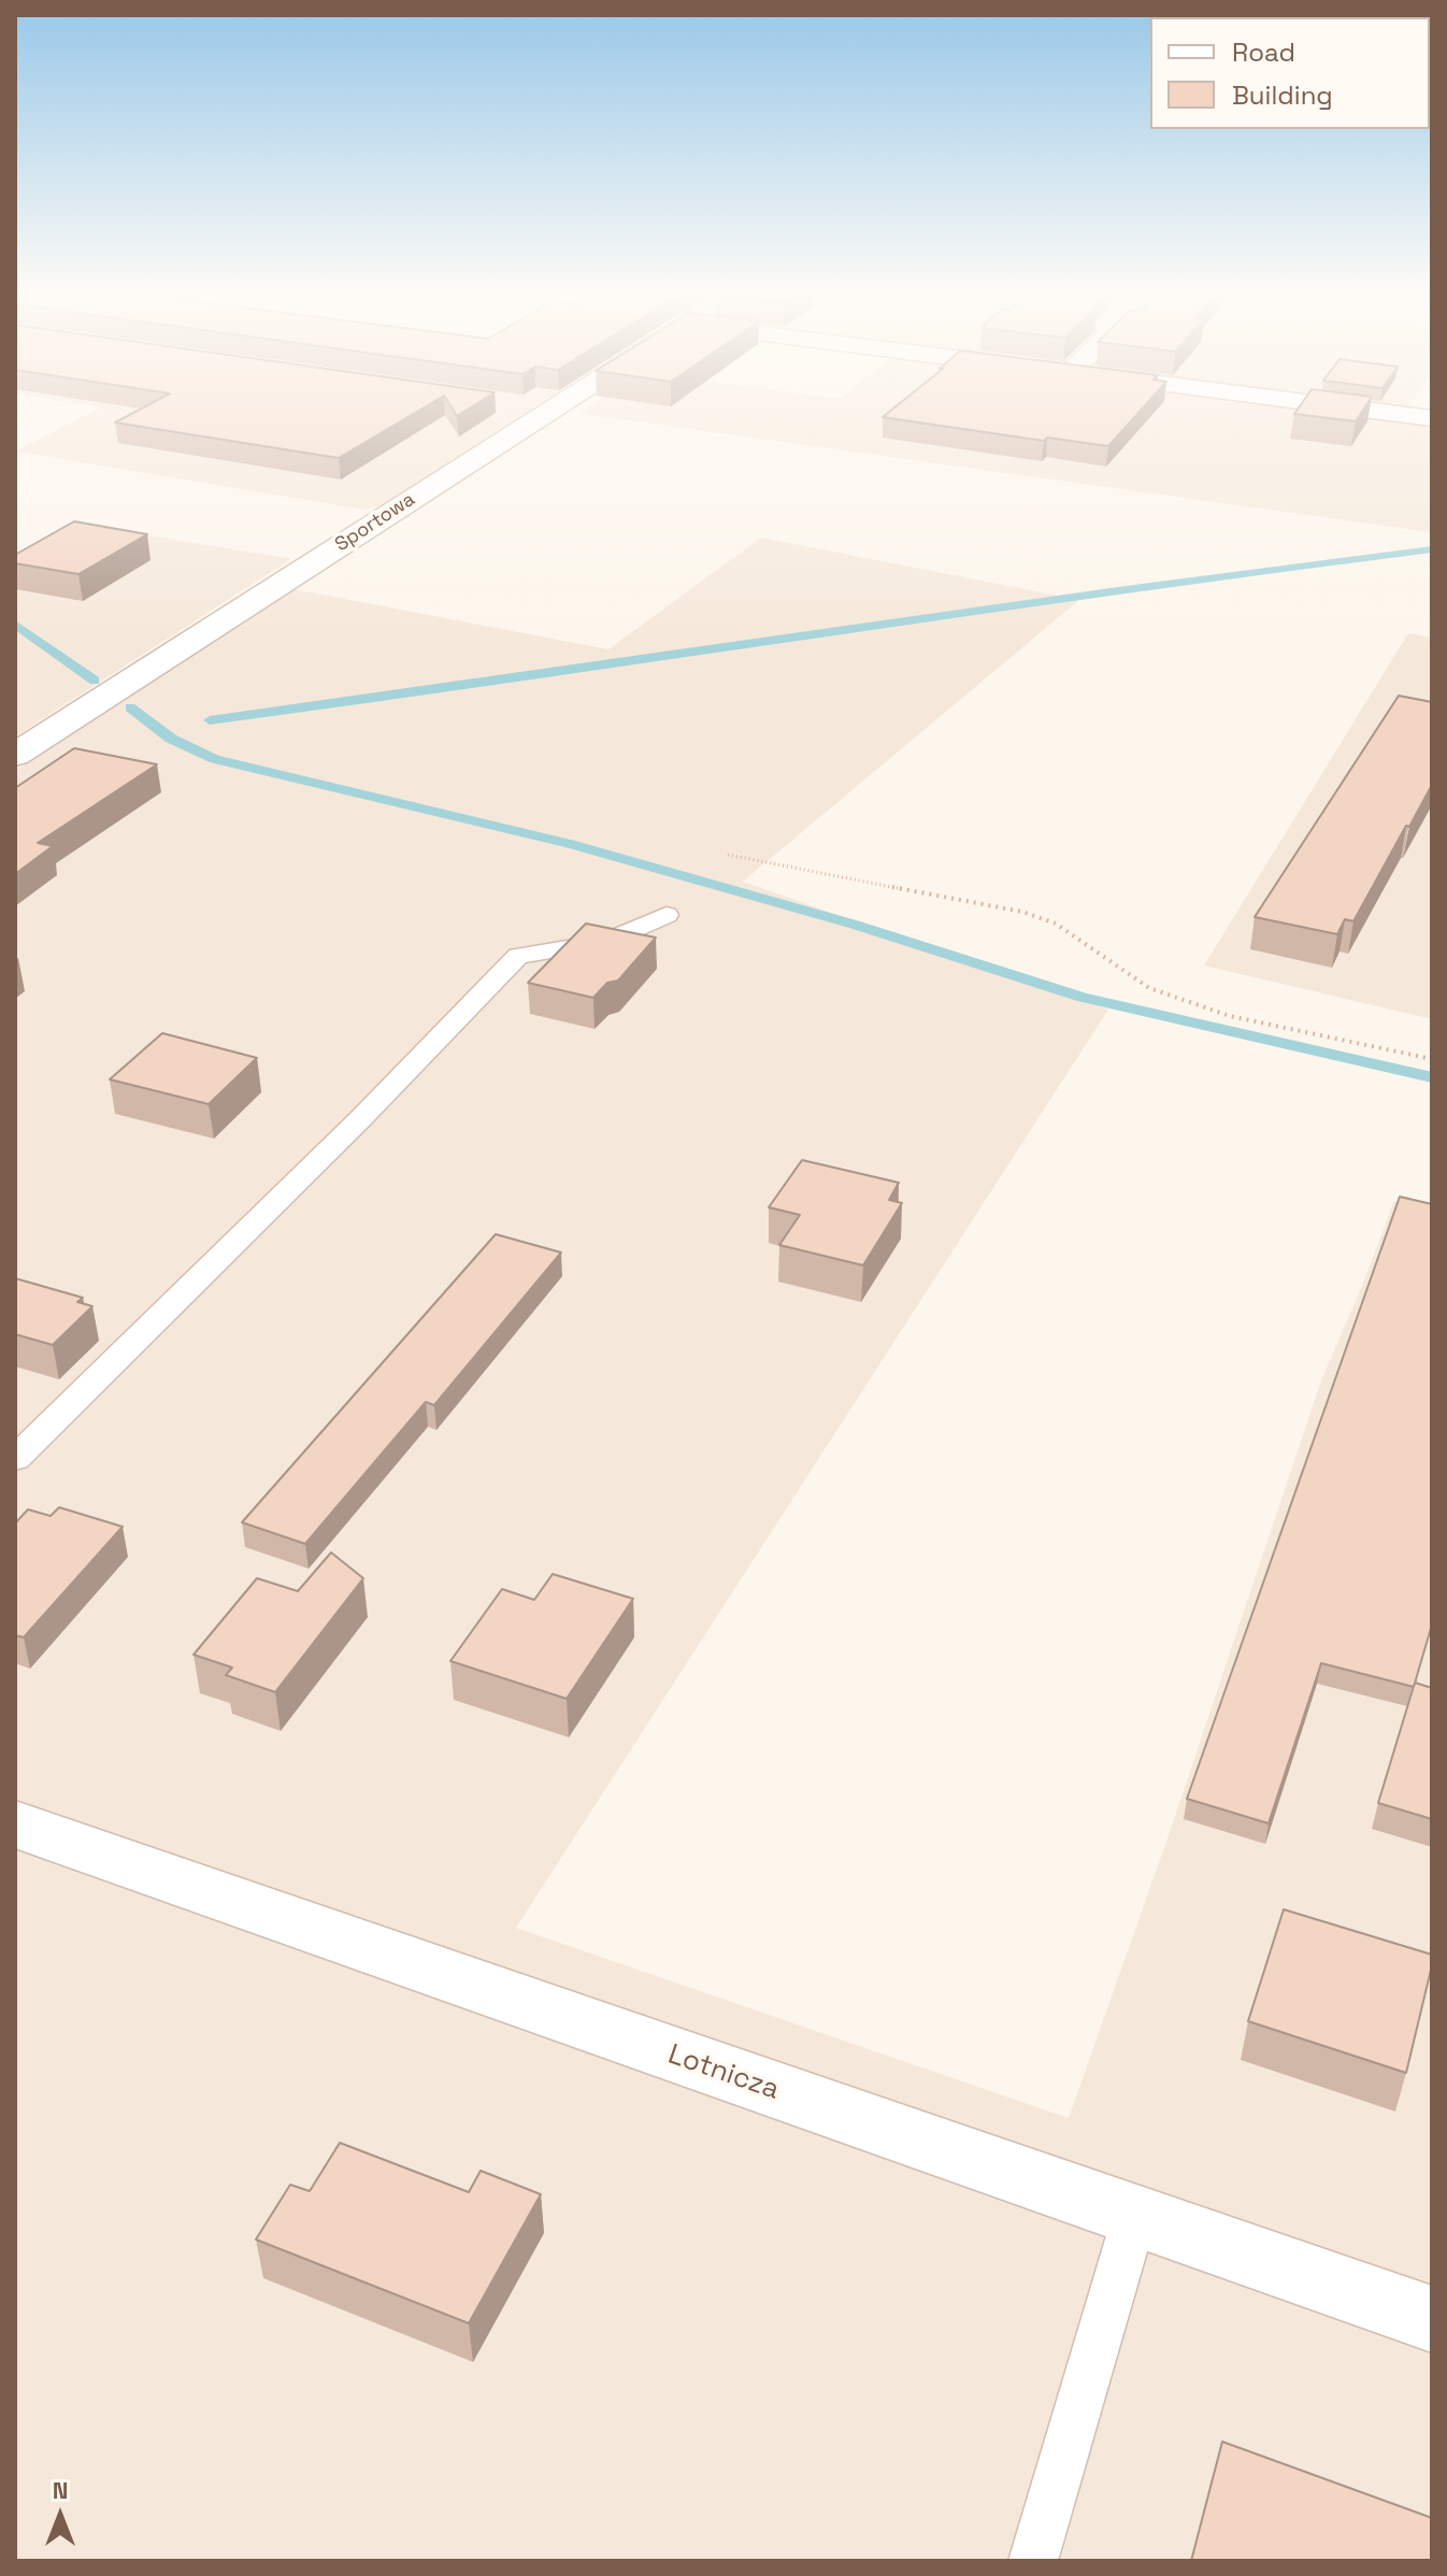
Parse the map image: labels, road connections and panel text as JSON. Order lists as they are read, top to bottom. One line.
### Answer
{"streets":{"street":["Sportowa","Lotnicza"]},"legend":["Road","Building"],"north":"top"}
